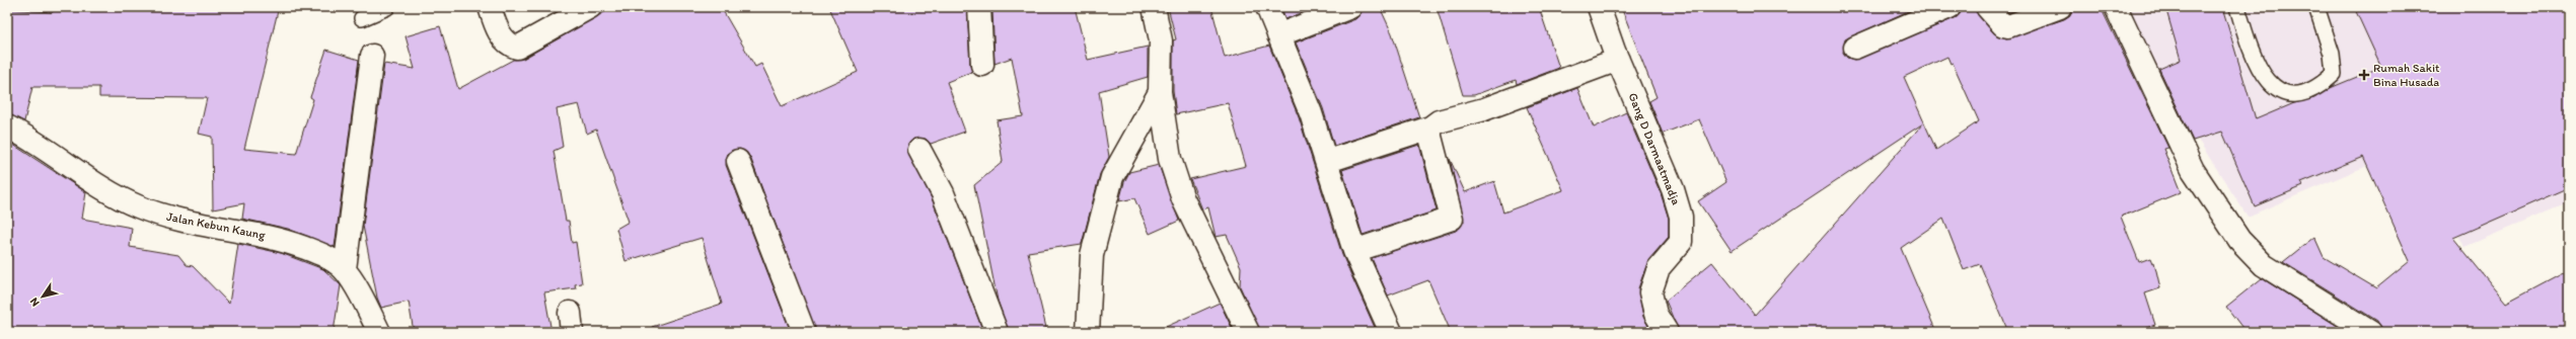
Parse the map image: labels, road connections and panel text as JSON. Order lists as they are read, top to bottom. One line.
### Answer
{"streets":{"street":["Gang D Darmaatmadja","Jalan Kebun Kaung"]},"places":{"health":["Rumah Sakit Bina Husada"]},"north":"bottom left"}
